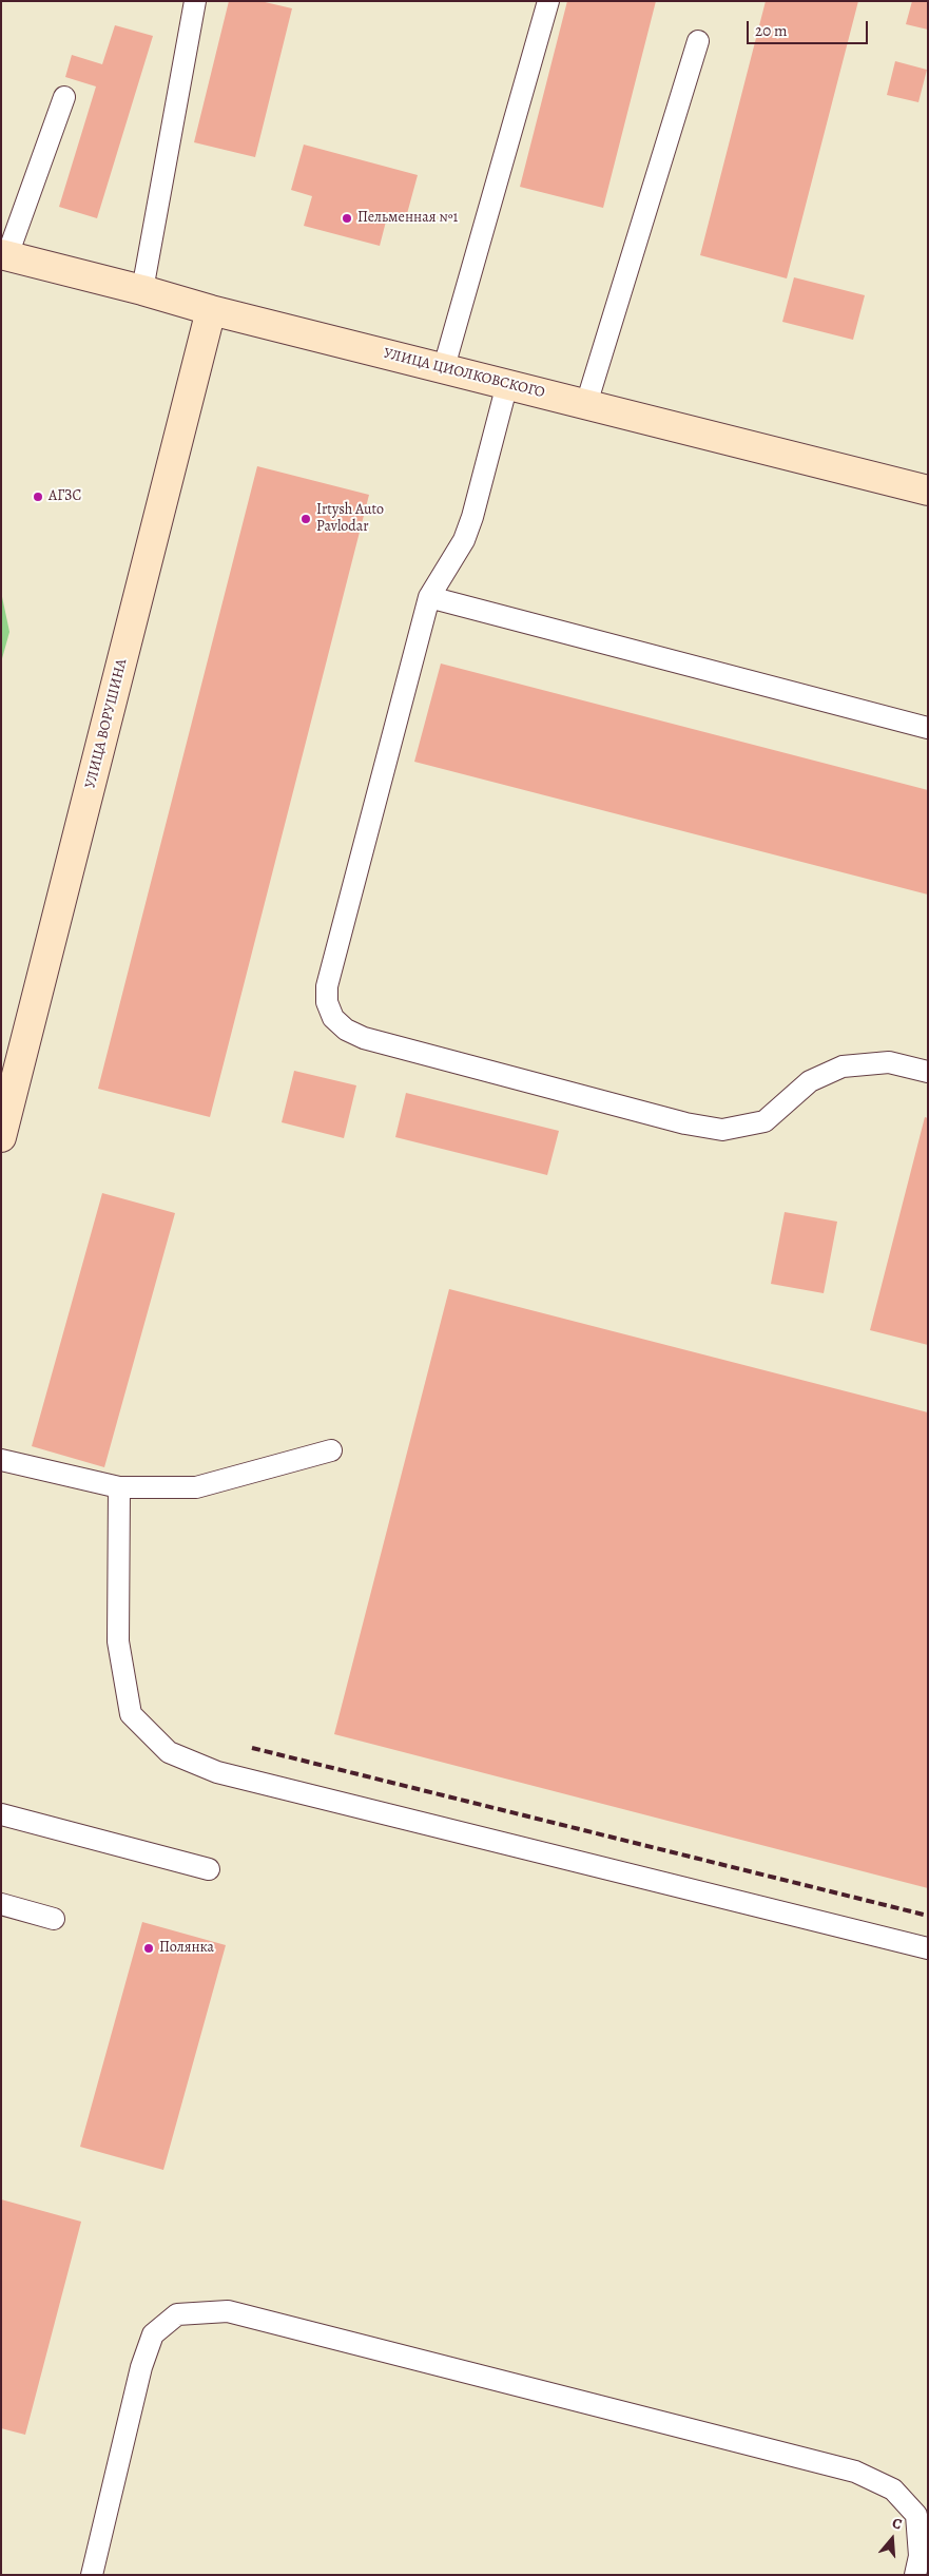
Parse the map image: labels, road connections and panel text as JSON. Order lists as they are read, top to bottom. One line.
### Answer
{"streets":{"street":["УЛИЦА ЦИОЛКОВСКОГО","УЛИЦА ВОРУШИНА"]},"crossings":[["УЛИЦА ЦИОЛКОВСКОГО","УЛИЦА ВОРУШИНА"]],"places":["Пельменная №1","АГЗС","Irtysh Auto Pavlodar","Полянка"],"scale_bar":"20 m","north":"top"}
